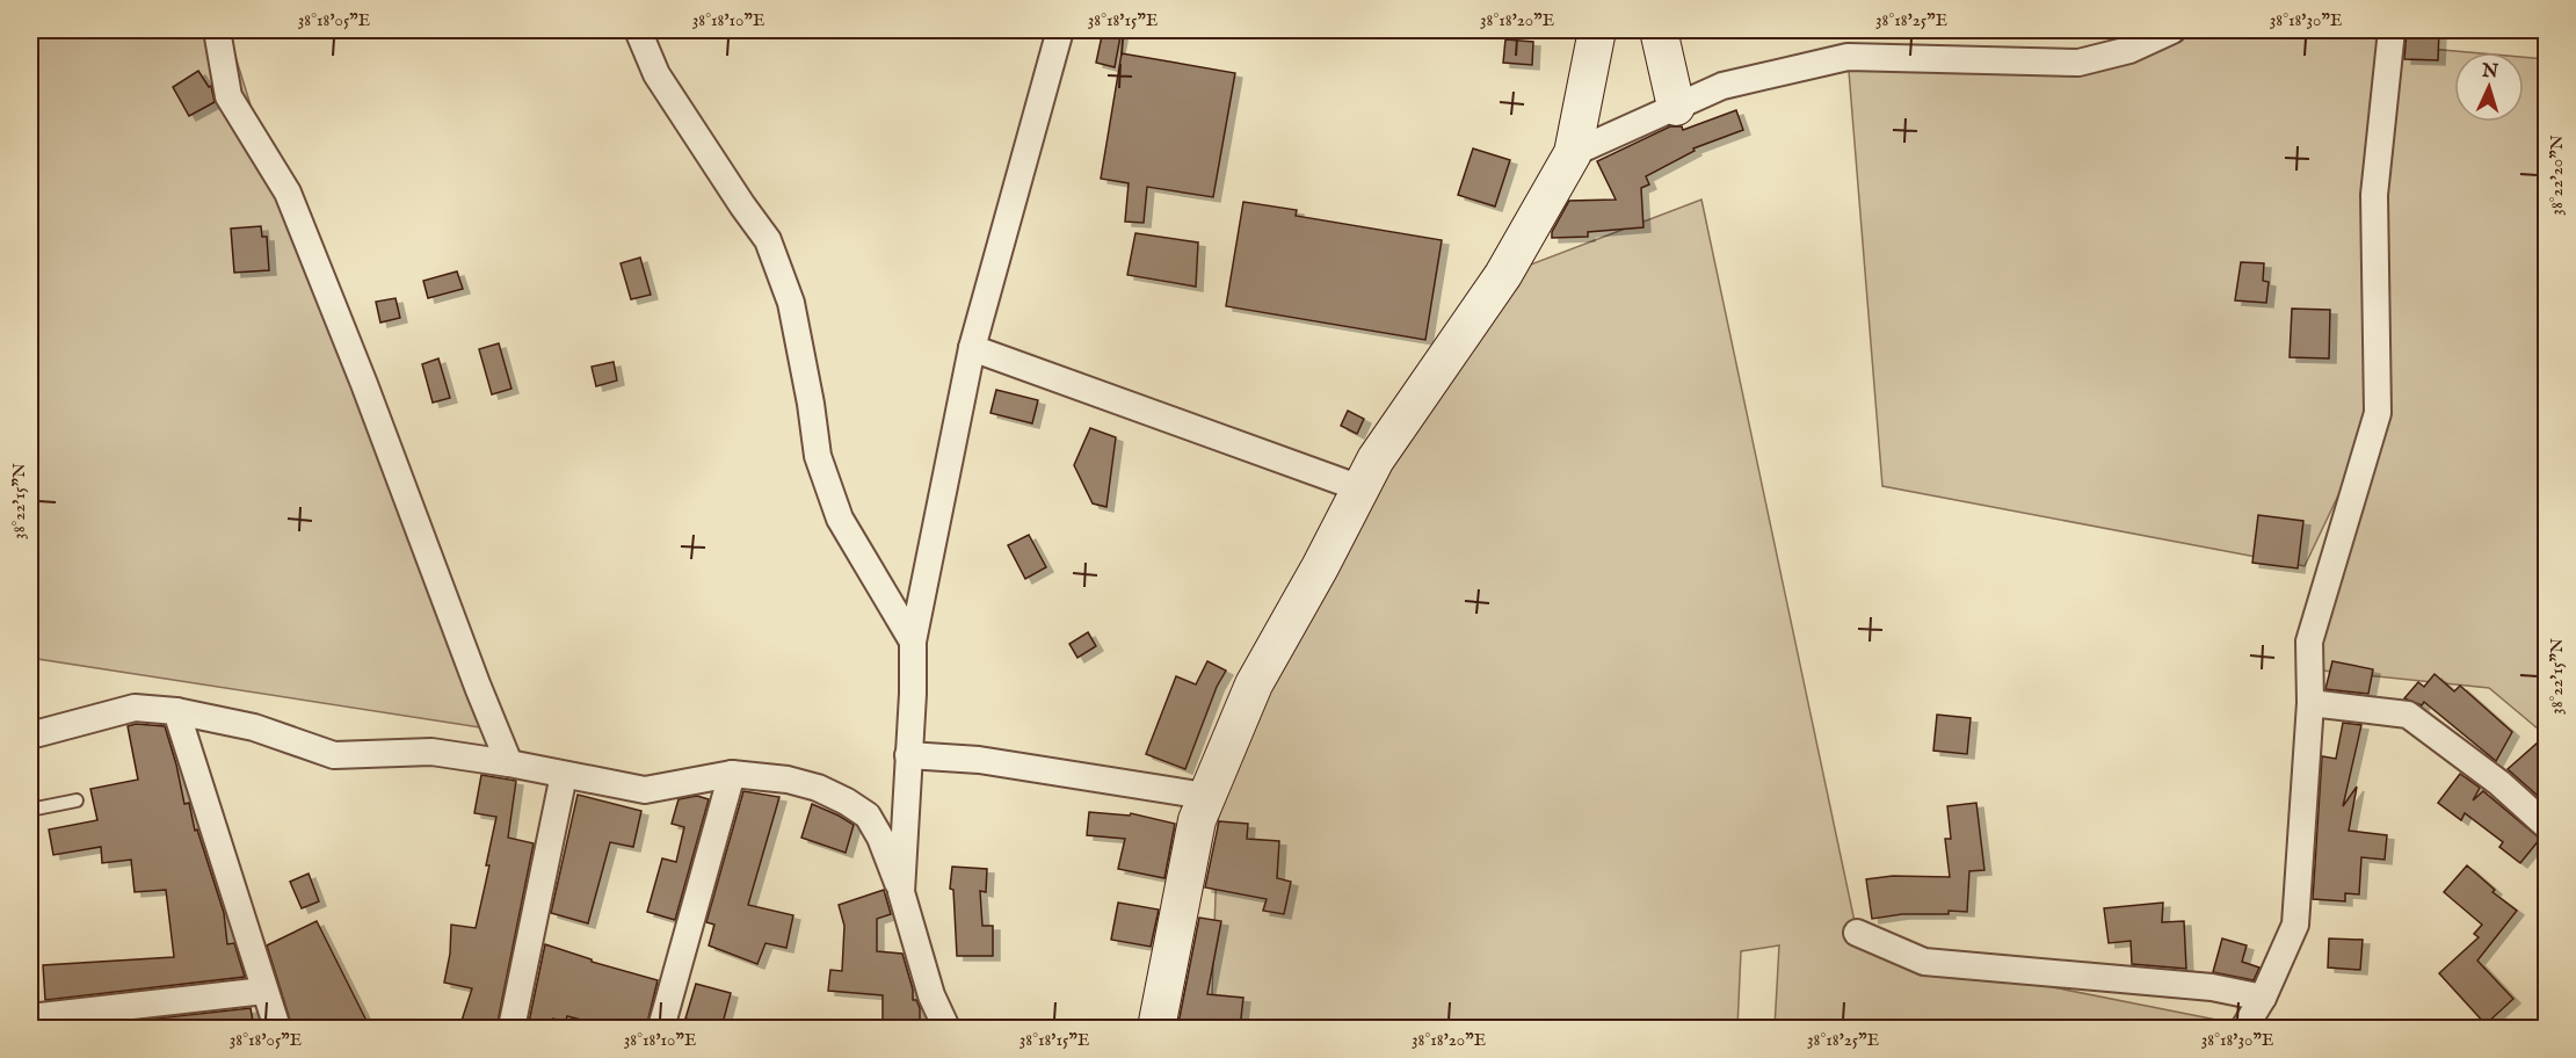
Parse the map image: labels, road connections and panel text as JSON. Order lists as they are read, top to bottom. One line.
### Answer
{"north":"top","coordinates":["38°18'05\"E","38°18'10\"E","38°18'15\"E","38°18'20\"E","38°18'25\"E","38°18'30\"E","38°22'20\"N","38°22'15\"N"]}
